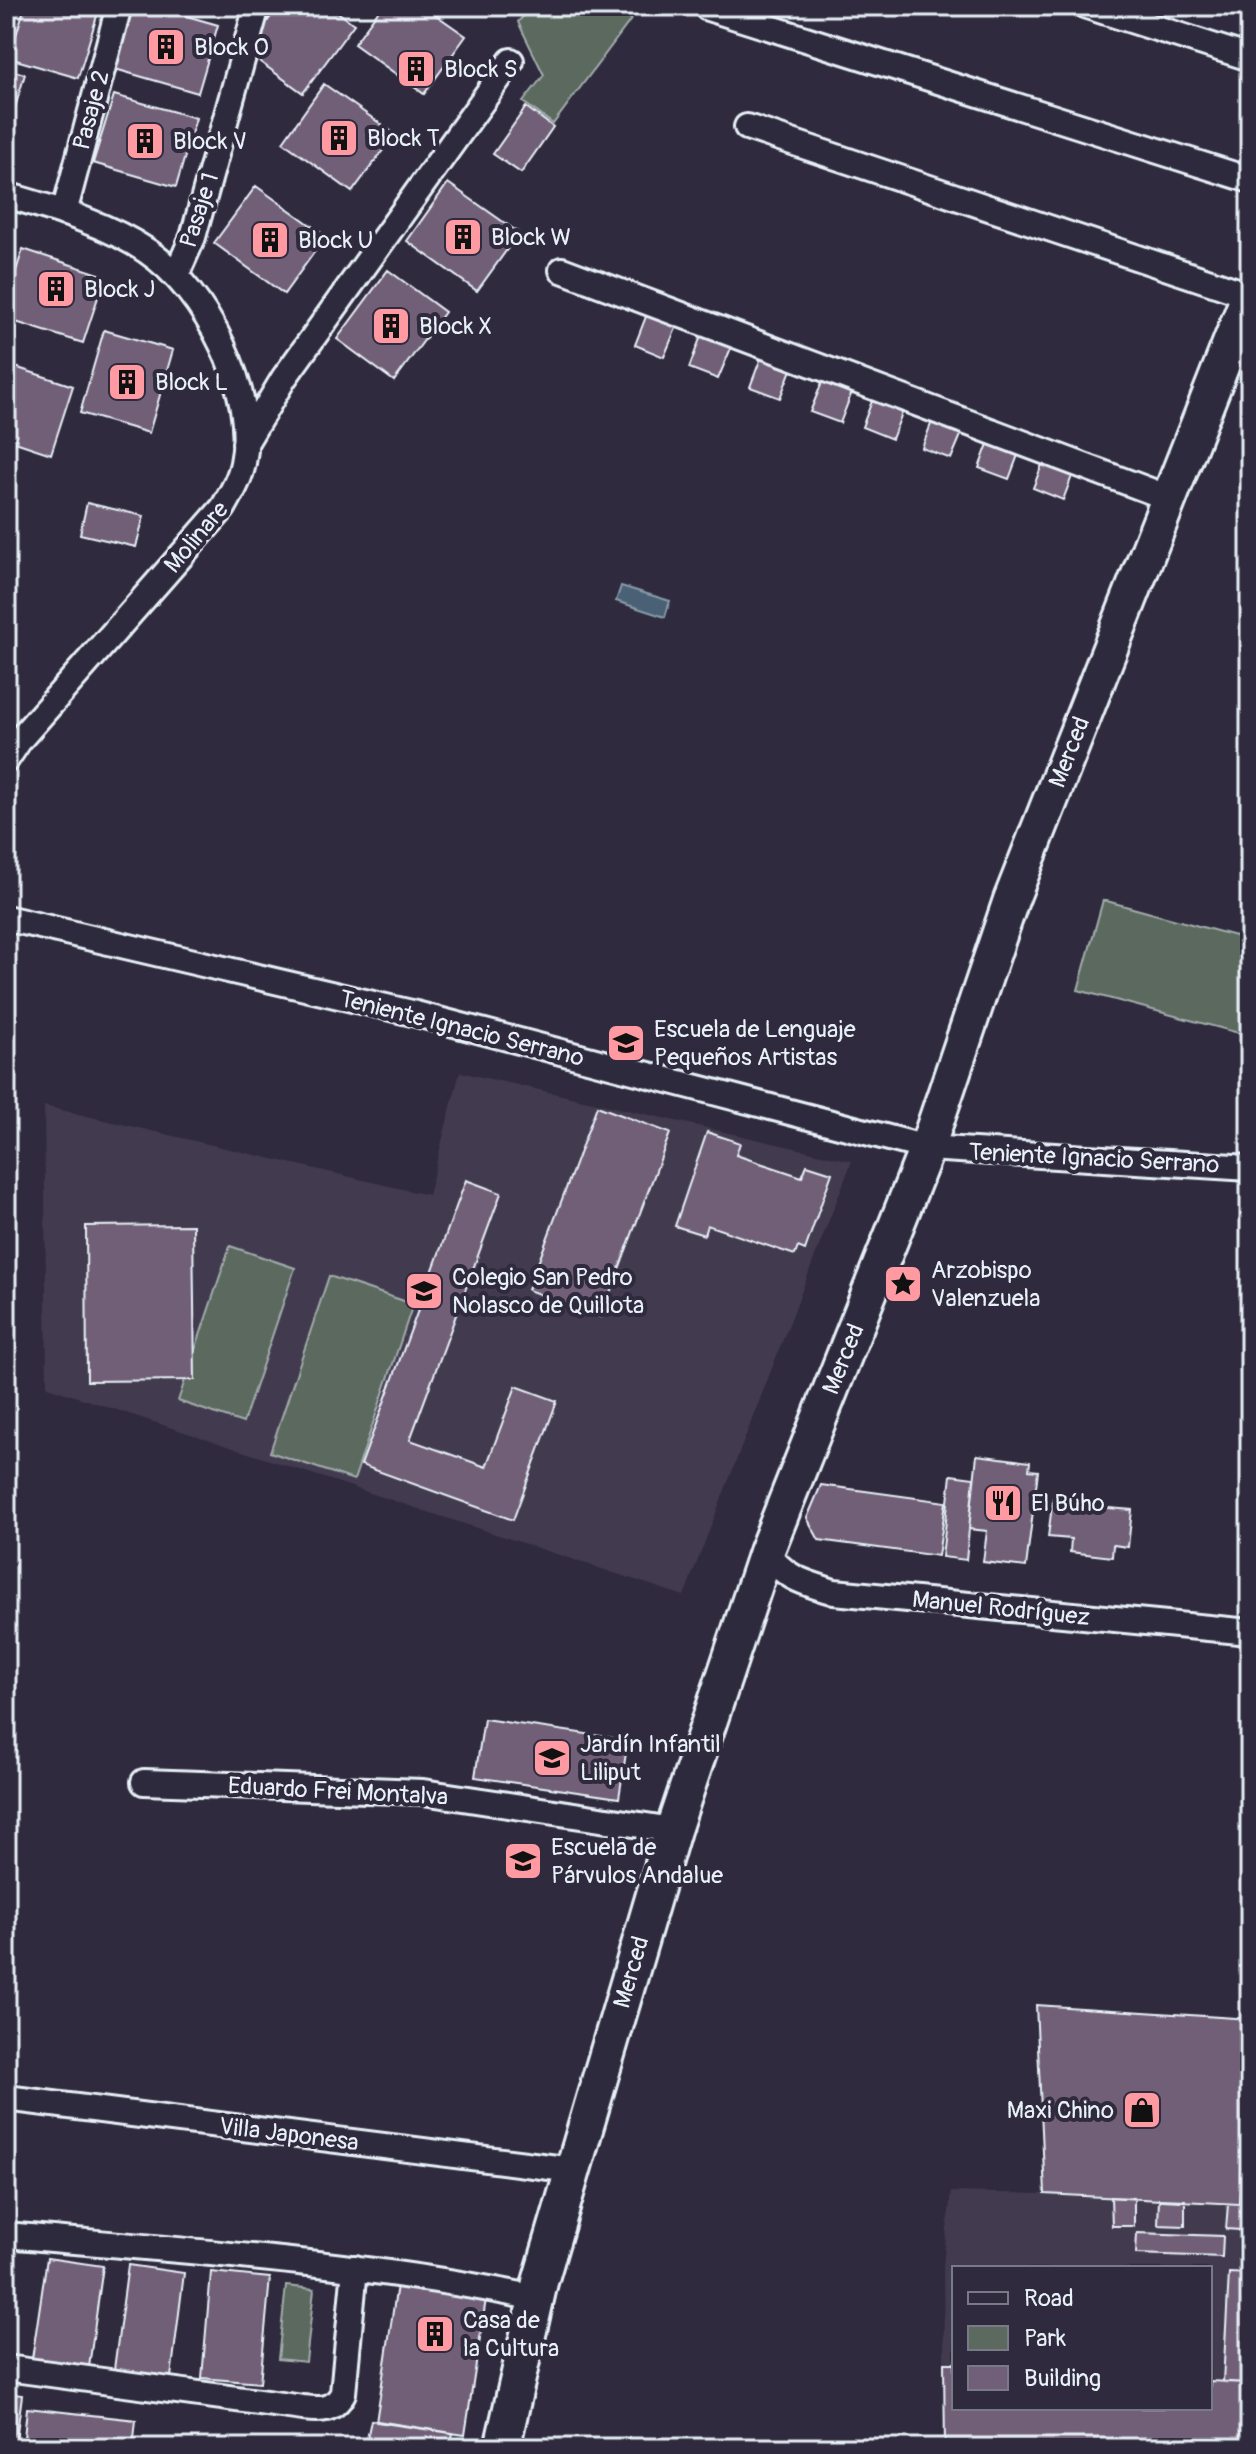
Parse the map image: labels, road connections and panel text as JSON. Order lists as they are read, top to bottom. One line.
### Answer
{"streets":{"main road":["Merced"],"street":["Pasaje 2","Pasaje 1","Molinare","Teniente Ignacio Serrano","Manuel Rodríguez","Eduardo Frei Montalva","Villa Japonesa"]},"crossings":[["Pasaje 2","Molinare"],["Pasaje 1","Molinare"],["Merced","Teniente Ignacio Serrano"],["Merced","Manuel Rodríguez"],["Merced","Eduardo Frei Montalva"],["Merced","Villa Japonesa"]],"places":{"building":["Block O","Block S","Block T","Block V","Block W","Block U","Block J","Block X","Block L","Casa de la Cultura"],"school or university":["Escuela de Lenguaje Pequeños Artistas","Colegio San Pedro Nolasco de Quillota","Jardín Infantil Liliput","Escuela de Párvulos Andalue"],"place":["Arzobispo Valenzuela"],"restaurant":["El Búho"],"shop":["Maxi Chino"]},"legend":["Road","Park","Building"]}
